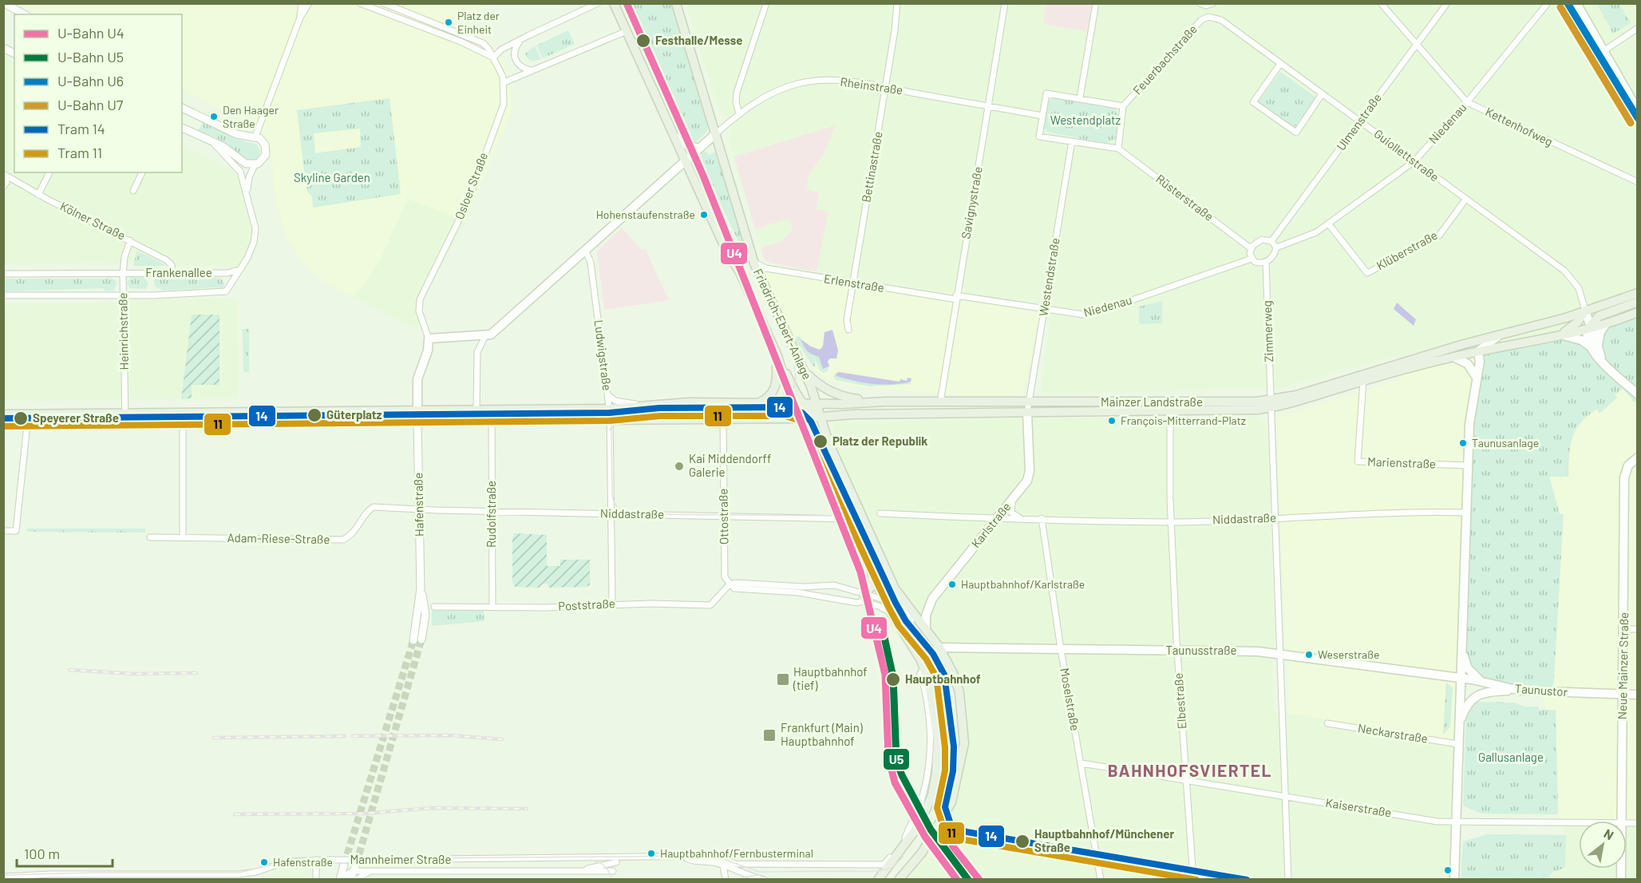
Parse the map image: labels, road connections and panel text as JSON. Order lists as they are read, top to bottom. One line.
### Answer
{"streets":{"main road":["Friedrich-Ebert-Anlage","Mainzer Landstraße","Karlstraße","Taunusstraße","Neue Mainzer Straße","Taunustor"],"street":["Feuerbachstraße","Rheinstraße","Ulmenstraße","Niedenau","Kettenhofweg","Guiollettstraße","Bettinastraße","Osloer Straße","Rüsterstraße","Savignystraße","Kölner Straße","Klüberstraße","Frankenallee","Westendstraße","Erlenstraße","Heinrichstraße","Zimmerweg","Ludwigstraße","Marienstraße","Hafenstraße","Rudolfstraße","Niddastraße","Ottostraße","Adam-Riese-Straße","Poststraße","Moselstraße","Elbestraße","Neckarstraße","Kaiserstraße","Mannheimer Straße"]},"crossings":[["Feuerbachstraße","Guiollettstraße"],["Rheinstraße","Bettinastraße"],["Rheinstraße","Savignystraße"],["Rheinstraße","Friedrich-Ebert-Anlage"],["Ulmenstraße","Niedenau"],["Ulmenstraße","Kettenhofweg"],["Ulmenstraße","Guiollettstraße"],["Ulmenstraße","Rüsterstraße"],["Ulmenstraße","Zimmerweg"],["Niedenau","Kettenhofweg"],["Niedenau","Guiollettstraße"],["Niedenau","Rüsterstraße"],["Niedenau","Savignystraße"],["Niedenau","Klüberstraße"],["Niedenau","Westendstraße"],["Niedenau","Erlenstraße"],["Niedenau","Zimmerweg"],["Guiollettstraße","Klüberstraße"],["Bettinastraße","Erlenstraße"],["Rüsterstraße","Zimmerweg"],["Savignystraße","Erlenstraße"],["Savignystraße","Mainzer Landstraße"],["Kölner Straße","Frankenallee"],["Kölner Straße","Heinrichstraße"],["Frankenallee","Heinrichstraße"],["Westendstraße","Mainzer Landstraße"],["Westendstraße","Karlstraße"],["Erlenstraße","Friedrich-Ebert-Anlage"],["Friedrich-Ebert-Anlage","Mainzer Landstraße"],["Zimmerweg","Mainzer Landstraße"],["Ludwigstraße","Niddastraße"],["Ludwigstraße","Poststraße"],["Mainzer Landstraße","Marienstraße"],["Mainzer Landstraße","Niddastraße"],["Mainzer Landstraße","Karlstraße"],["Mainzer Landstraße","Elbestraße"],["Hafenstraße","Niddastraße"],["Hafenstraße","Adam-Riese-Straße"],["Rudolfstraße","Niddastraße"],["Rudolfstraße","Poststraße"],["Niddastraße","Ottostraße"],["Niddastraße","Karlstraße"],["Niddastraße","Adam-Riese-Straße"],["Niddastraße","Moselstraße"],["Niddastraße","Elbestraße"],["Ottostraße","Poststraße"],["Taunusstraße","Taunustor"],["Taunusstraße","Moselstraße"],["Taunusstraße","Elbestraße"],["Neue Mainzer Straße","Taunustor"],["Moselstraße","Kaiserstraße"],["Elbestraße","Kaiserstraße"]],"districts":["BAHNHOFSVIERTEL"],"parks":["Westendplatz","Skyline Garden","Gallusanlage"],"places":{"other":["Platz der Einheit","Festhalle/Messe","Den Haager Straße","Hohenstaufenstraße","Güterplatz","Speyerer Straße","François-Mitterrand-Platz","Platz der Republik","Taunusanlage","Kai Middendorff Galerie","Hauptbahnhof/Karlstraße","Weserstraße","Hauptbahnhof","Hauptbahnhof/Münchener Straße","Hauptbahnhof/Fernbusterminal","Hafenstraße"],"transit":["Hauptbahnhof (tief)","Frankfurt (Main) Hauptbahnhof"]},"lines":["metro line U4","metro line U6","metro line U7","tram line 14","tram line 11","metro line U5"],"legend":["U-Bahn U4","U-Bahn U5","U-Bahn U6","U-Bahn U7","Tram 14","Tram 11"],"scale_bar":"100 m","north":"top right"}
